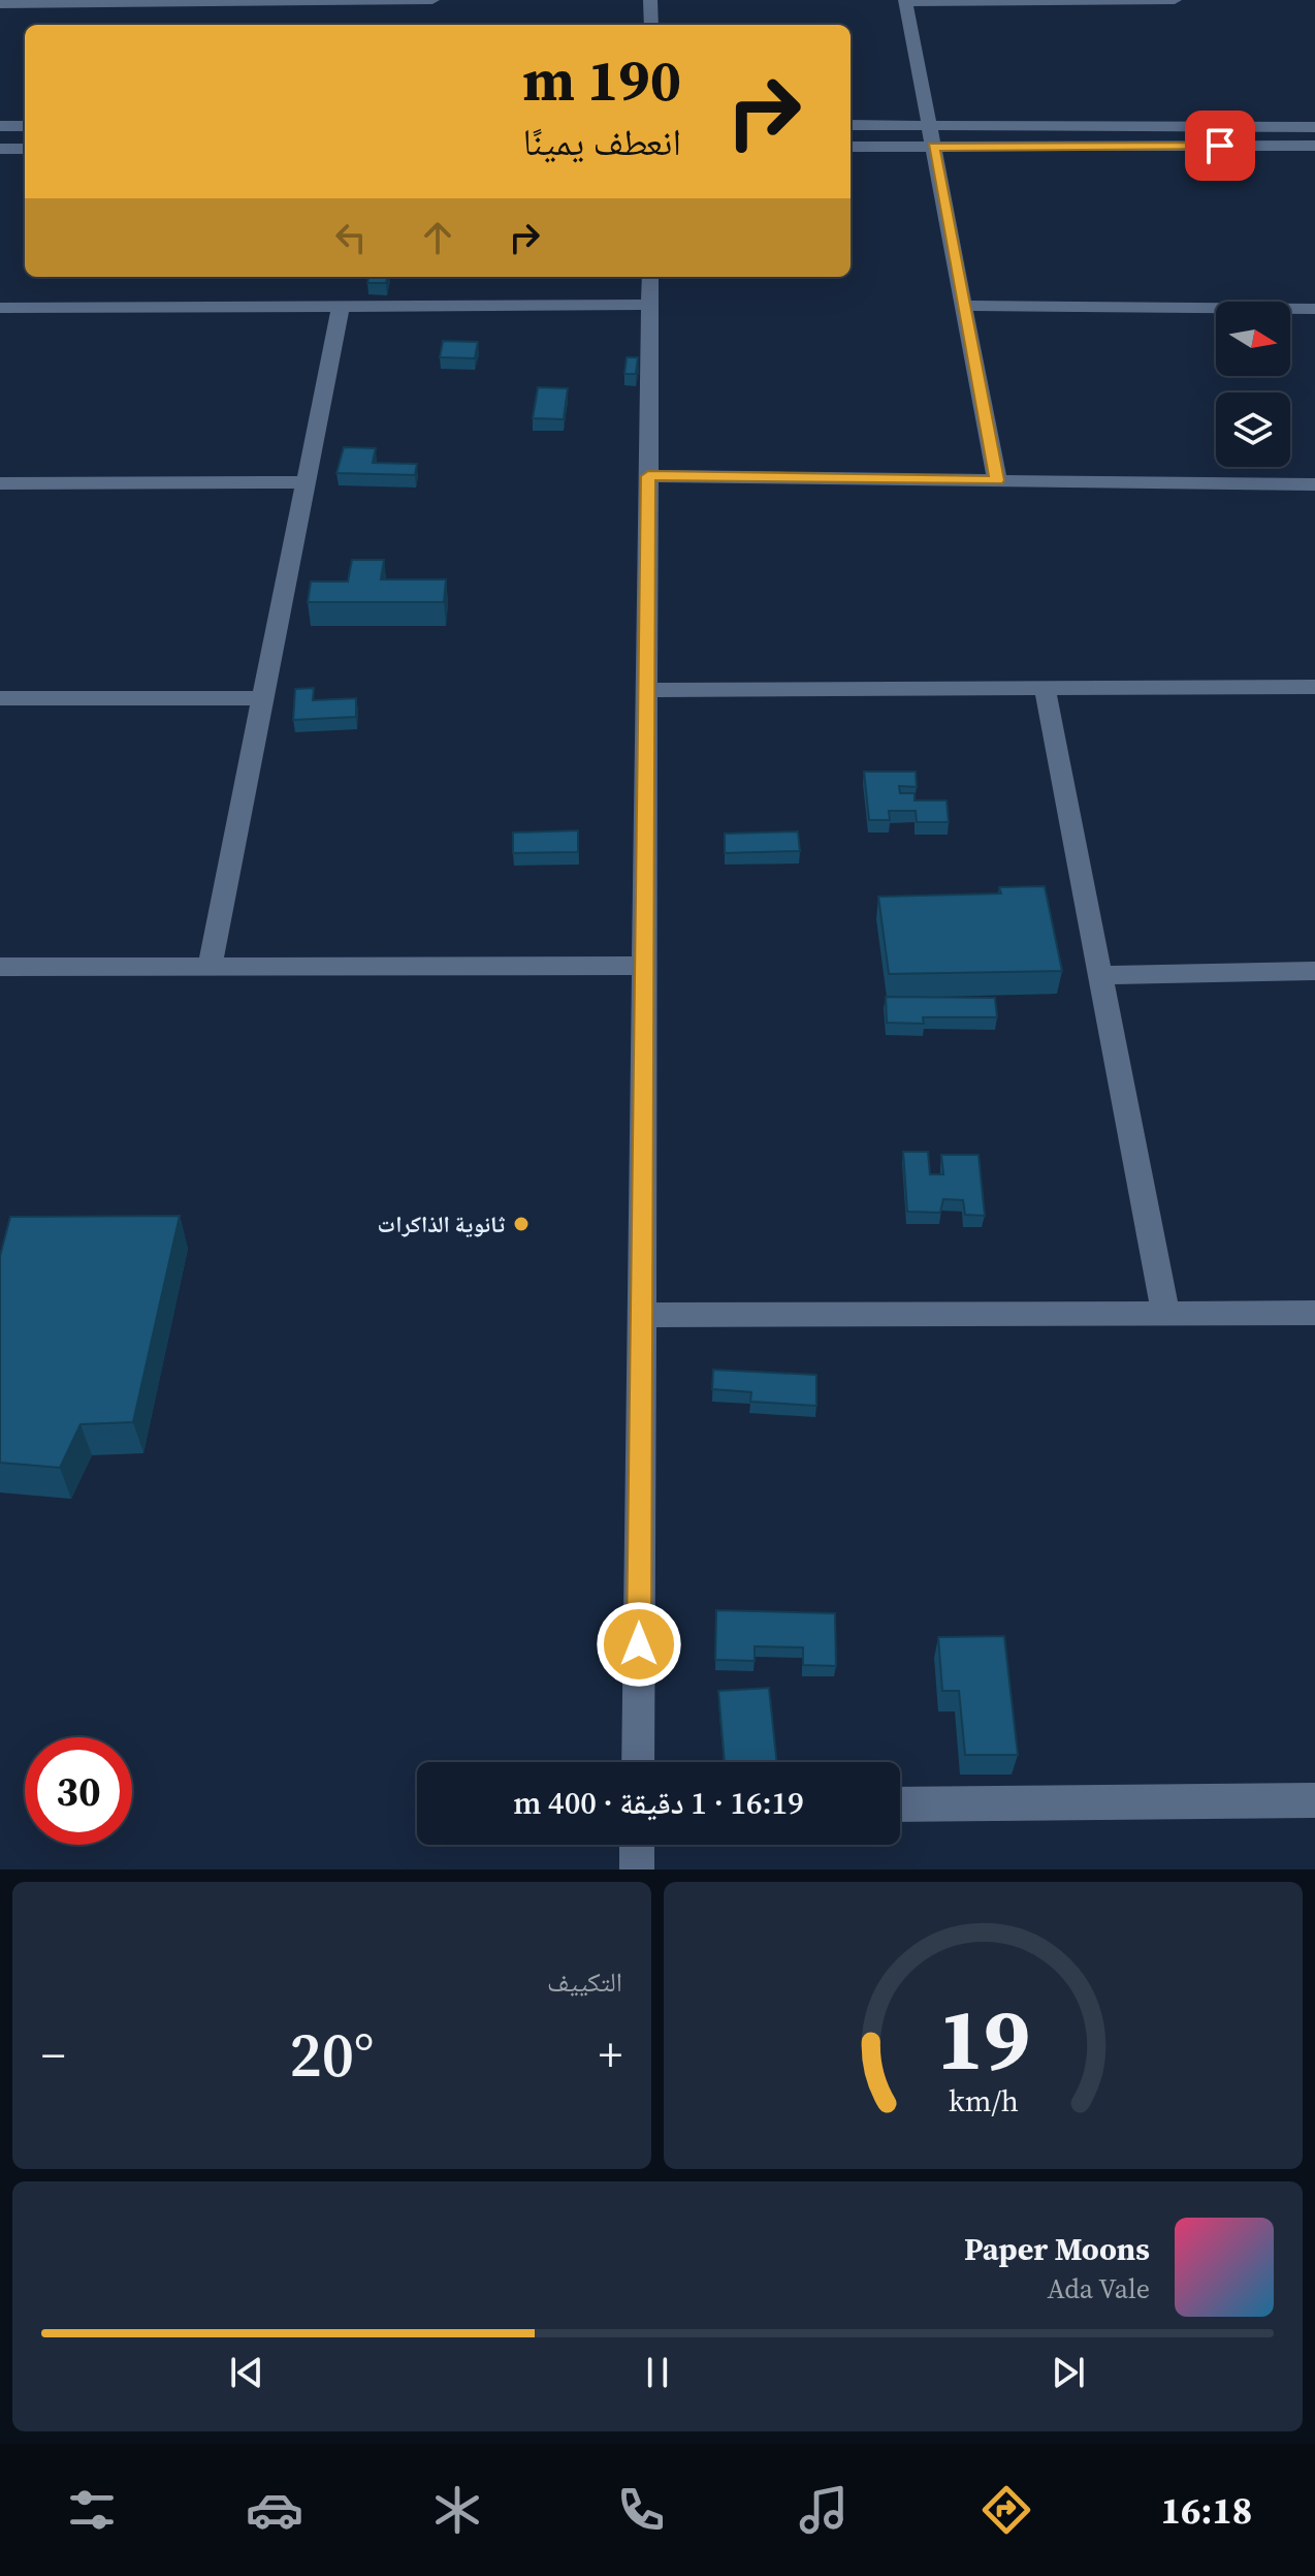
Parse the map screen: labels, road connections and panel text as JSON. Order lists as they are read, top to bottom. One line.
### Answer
{"places":["ثانوية الذاكرات"],"north":"right","page":{"turn":["190 m","انعطف يمينًا"],"limit":"30","trip":"16:19 · 1 دقيقة · 400 m","tile":"التكييف","heat":["−","20°","+"],"song":["Paper Moons","Ada Vale"],"tabs":"16:18","gauge":["19","km/h"]}}
